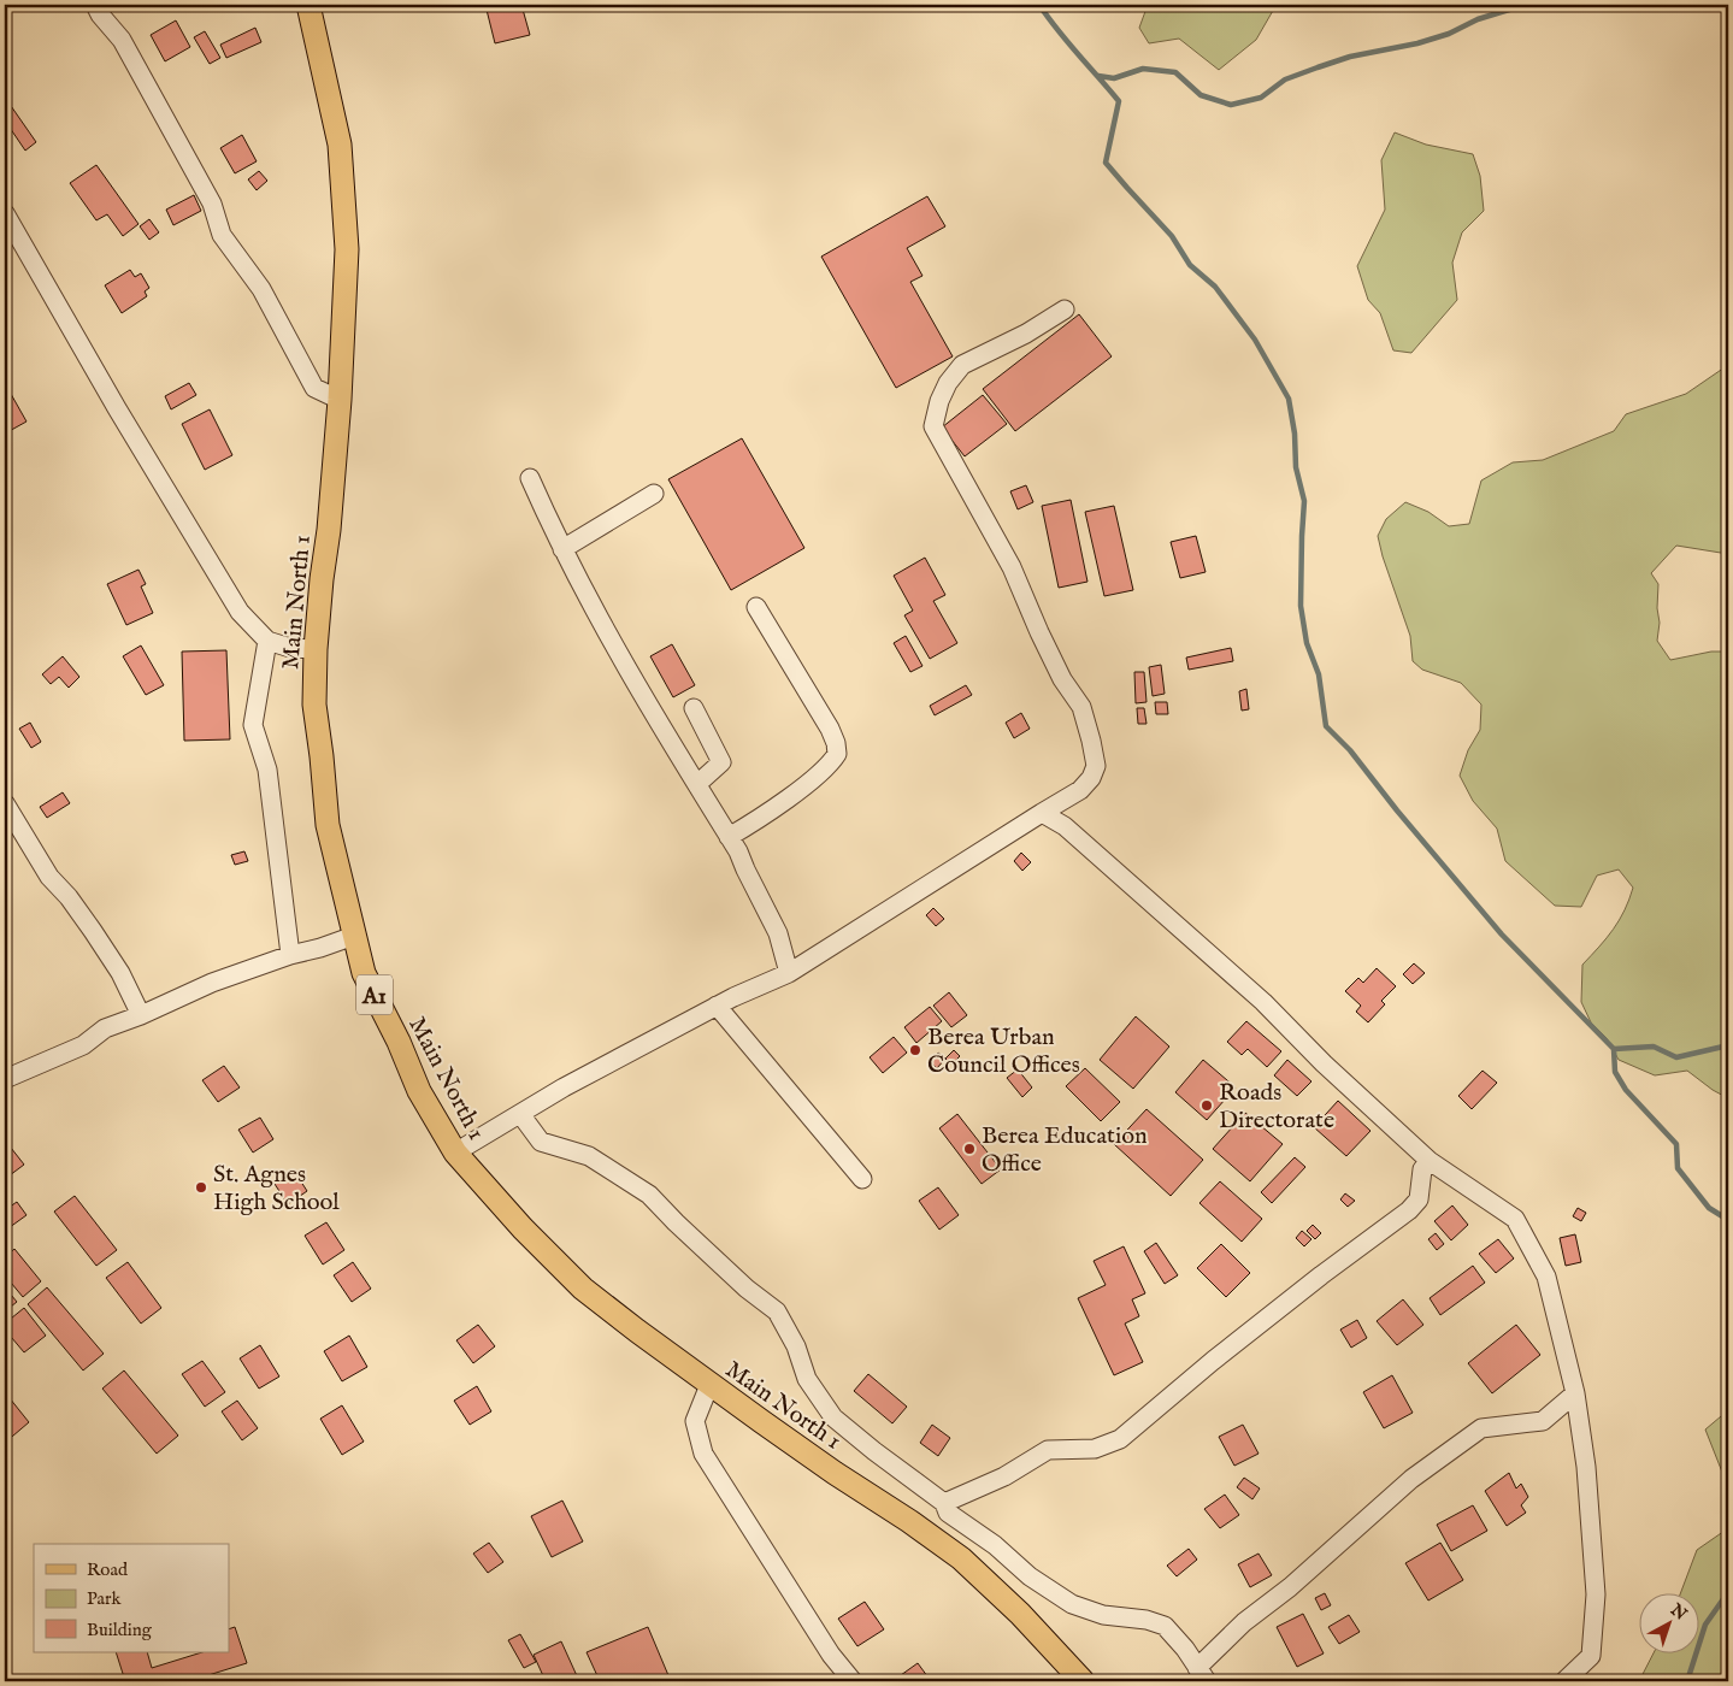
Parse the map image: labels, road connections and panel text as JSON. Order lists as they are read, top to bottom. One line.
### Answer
{"streets":{"main road":["Main North 1","A1"]},"places":["Berea Urban Council Offices","Roads Directorate","Berea Education Office","St. Agnes High School"],"legend":["Road","Park","Building"],"north":"top right"}
